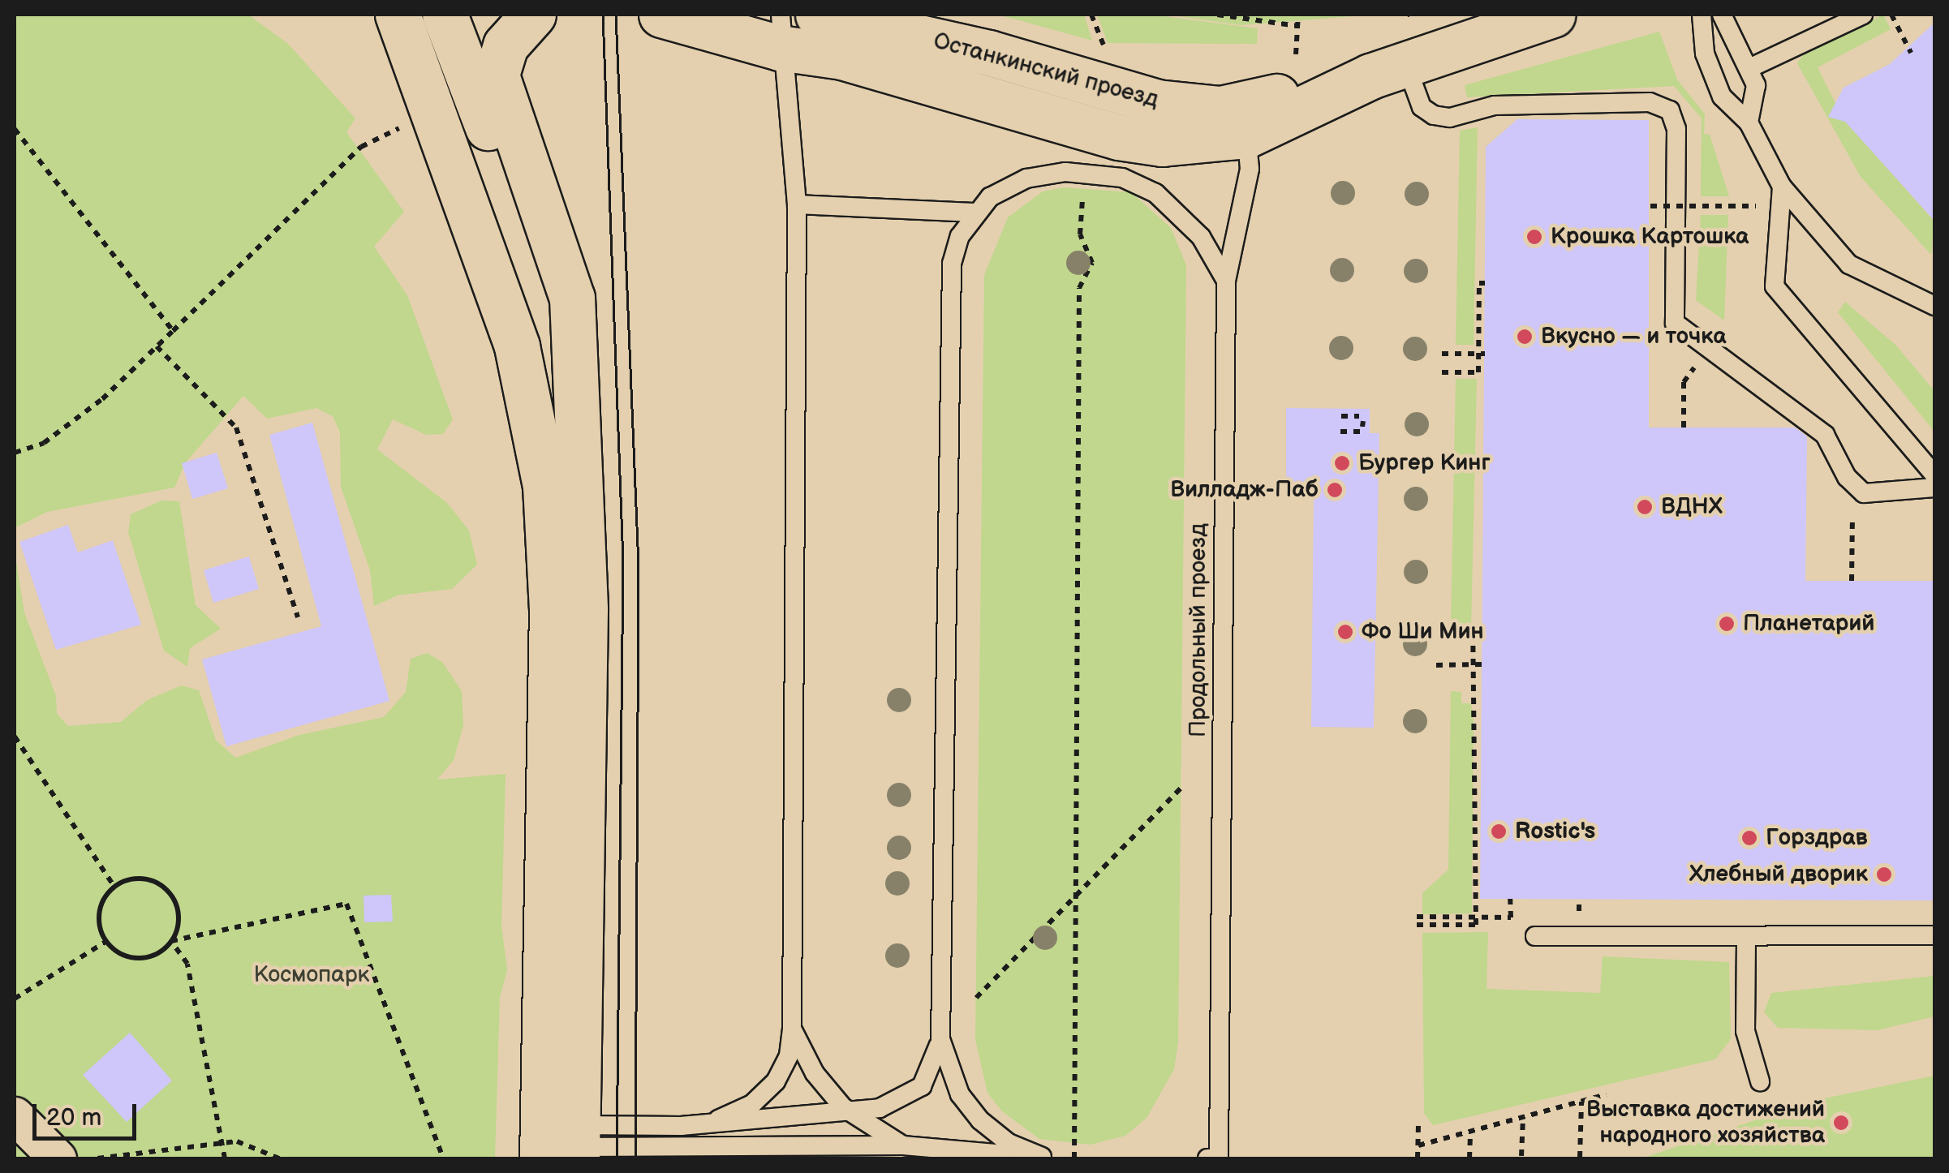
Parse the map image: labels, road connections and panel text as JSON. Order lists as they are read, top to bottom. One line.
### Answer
{"streets":{"street":["Останкинский проезд"],"lane":["Продольный проезд"]},"crossings":[["Останкинский проезд","Продольный проезд"]],"parks":["Космопарк"],"places":["Крошка Картошка","Вкусно — и точка","Бургер Кинг","Вилладж-Паб","ВДНХ","Планетарий","Фо Ши Мин","Rostic's","Горздрав","Хлебный дворик","Выставка достижений народного хозяйства"],"scale_bar":"20 m"}
